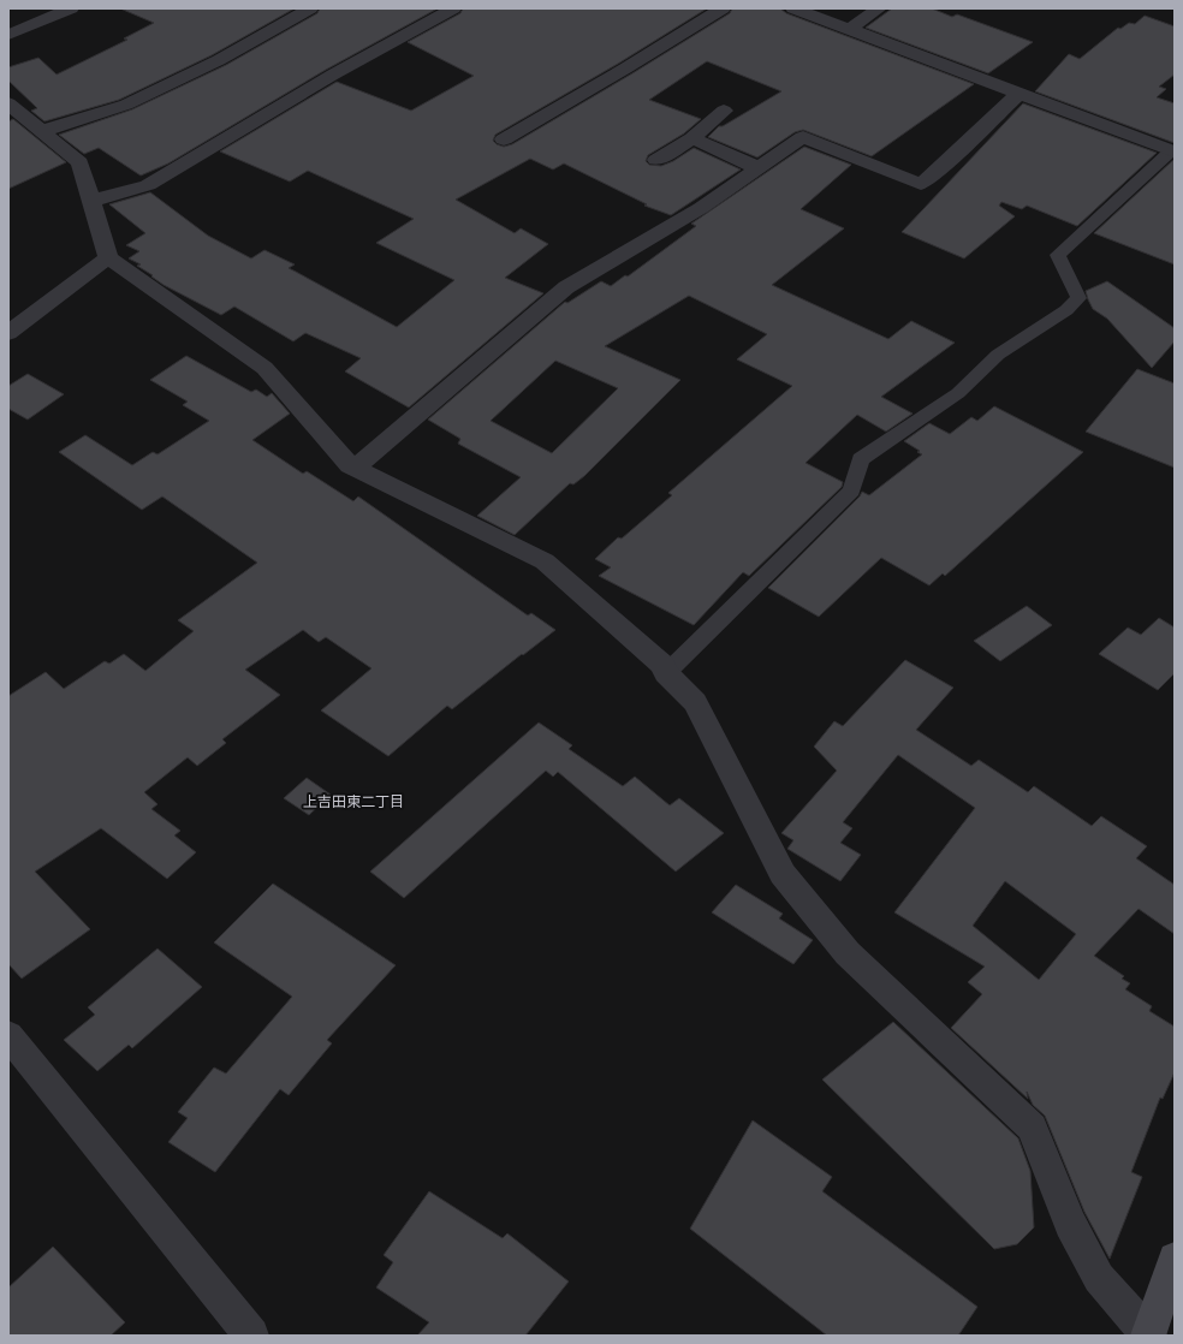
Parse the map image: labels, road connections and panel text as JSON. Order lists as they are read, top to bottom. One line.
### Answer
{"districts":["上吉田東二丁目"]}
